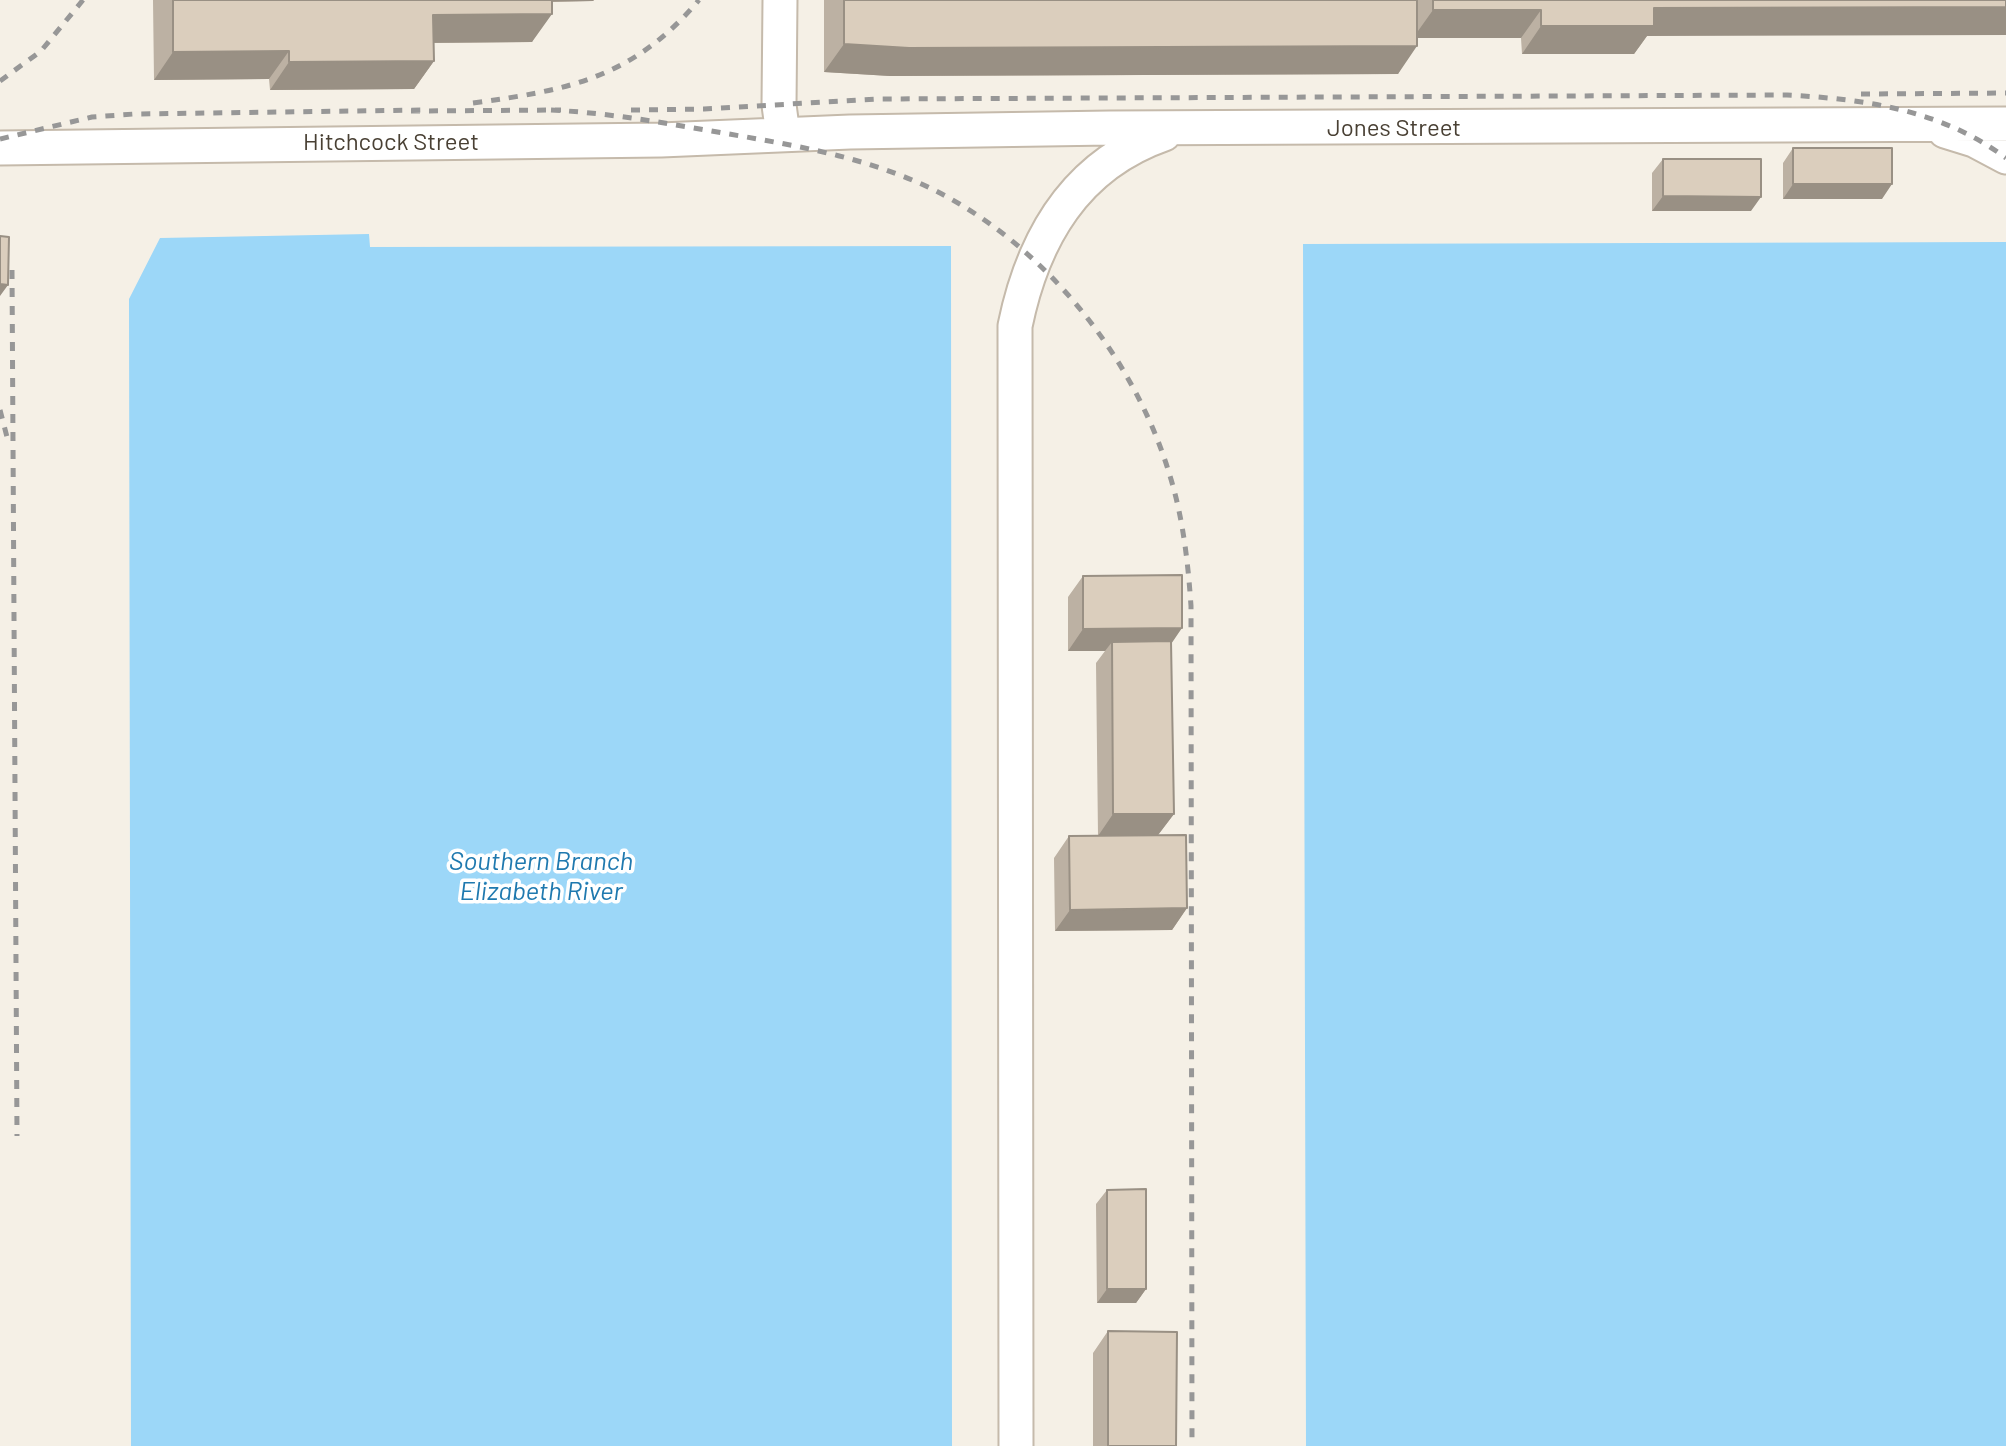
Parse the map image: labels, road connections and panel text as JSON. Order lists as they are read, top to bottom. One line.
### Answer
{"streets":{"street":["Jones Street","Hitchcock Street"]},"crossings":[["Jones Street","Hitchcock Street"]],"water":["Southern Branch Elizabeth River"]}
